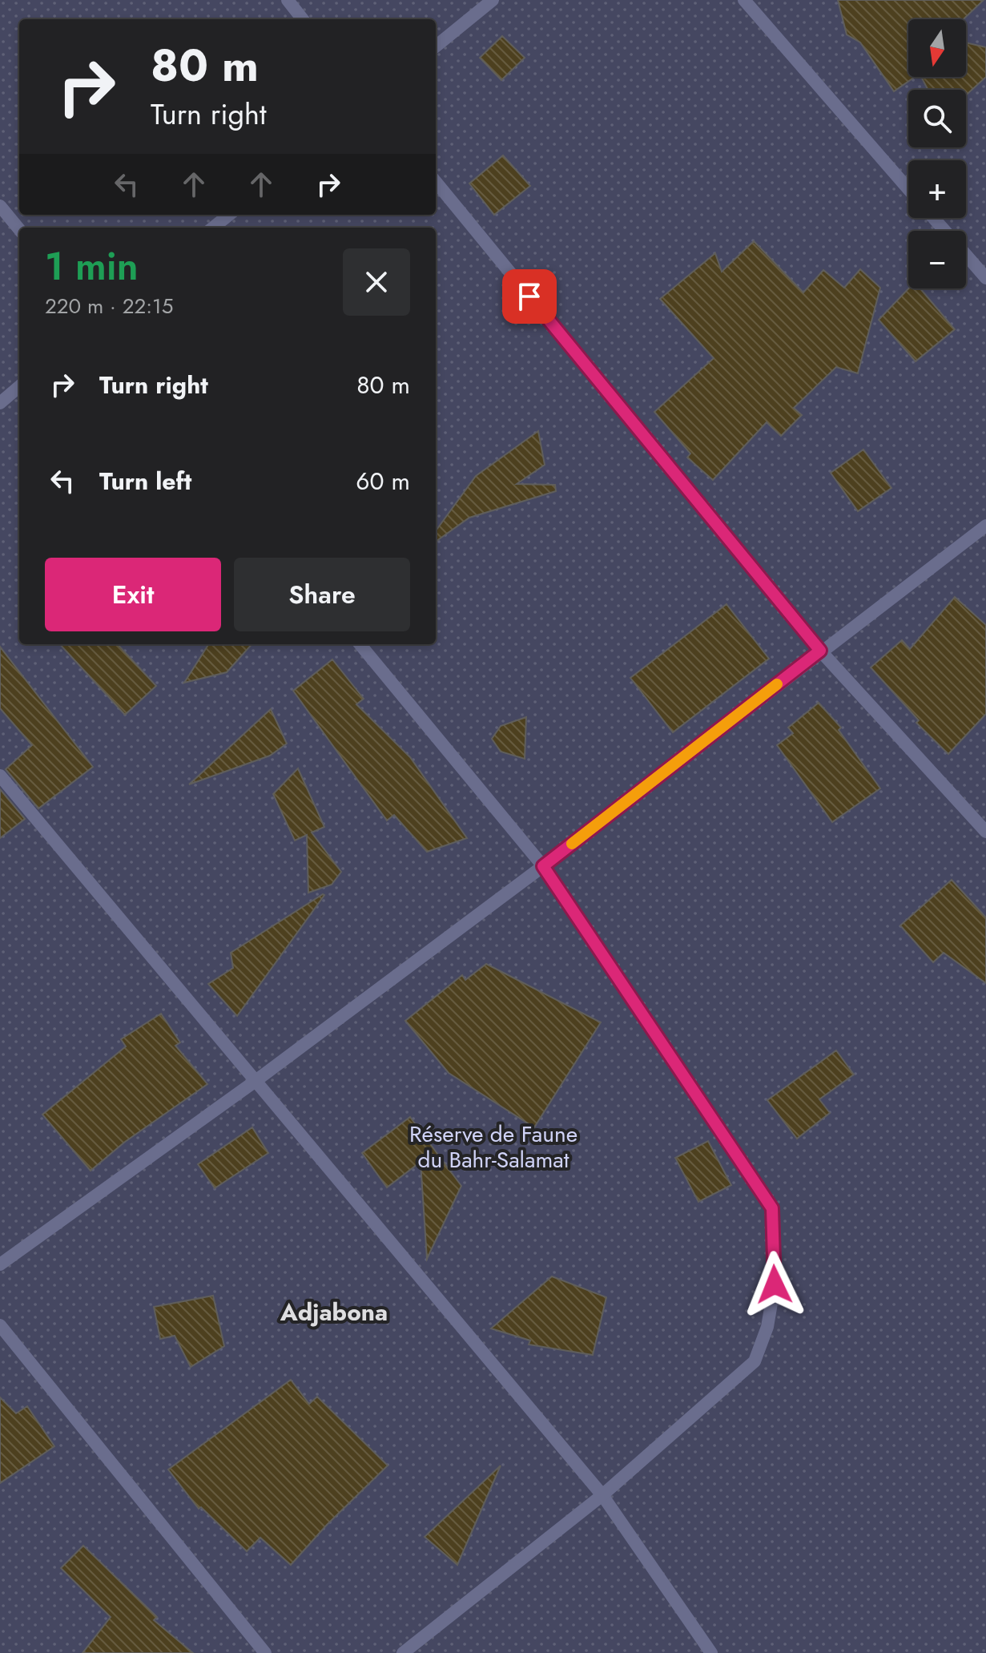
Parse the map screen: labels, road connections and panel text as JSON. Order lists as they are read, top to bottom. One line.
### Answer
{"districts":["Adjabona"],"parks":["Réserve de Faune du Bahr-Salamat"],"north":"bottom","page":{"map_buttons":["+","−"],"turn":["80 m","Turn right"],"heading":["1 min","220 m · 22:15"],"list":[{"name":"Turn right","value":"80 m"},{"name":"Turn left","value":"60 m"}],"buttons":["Exit","Share"]}}
